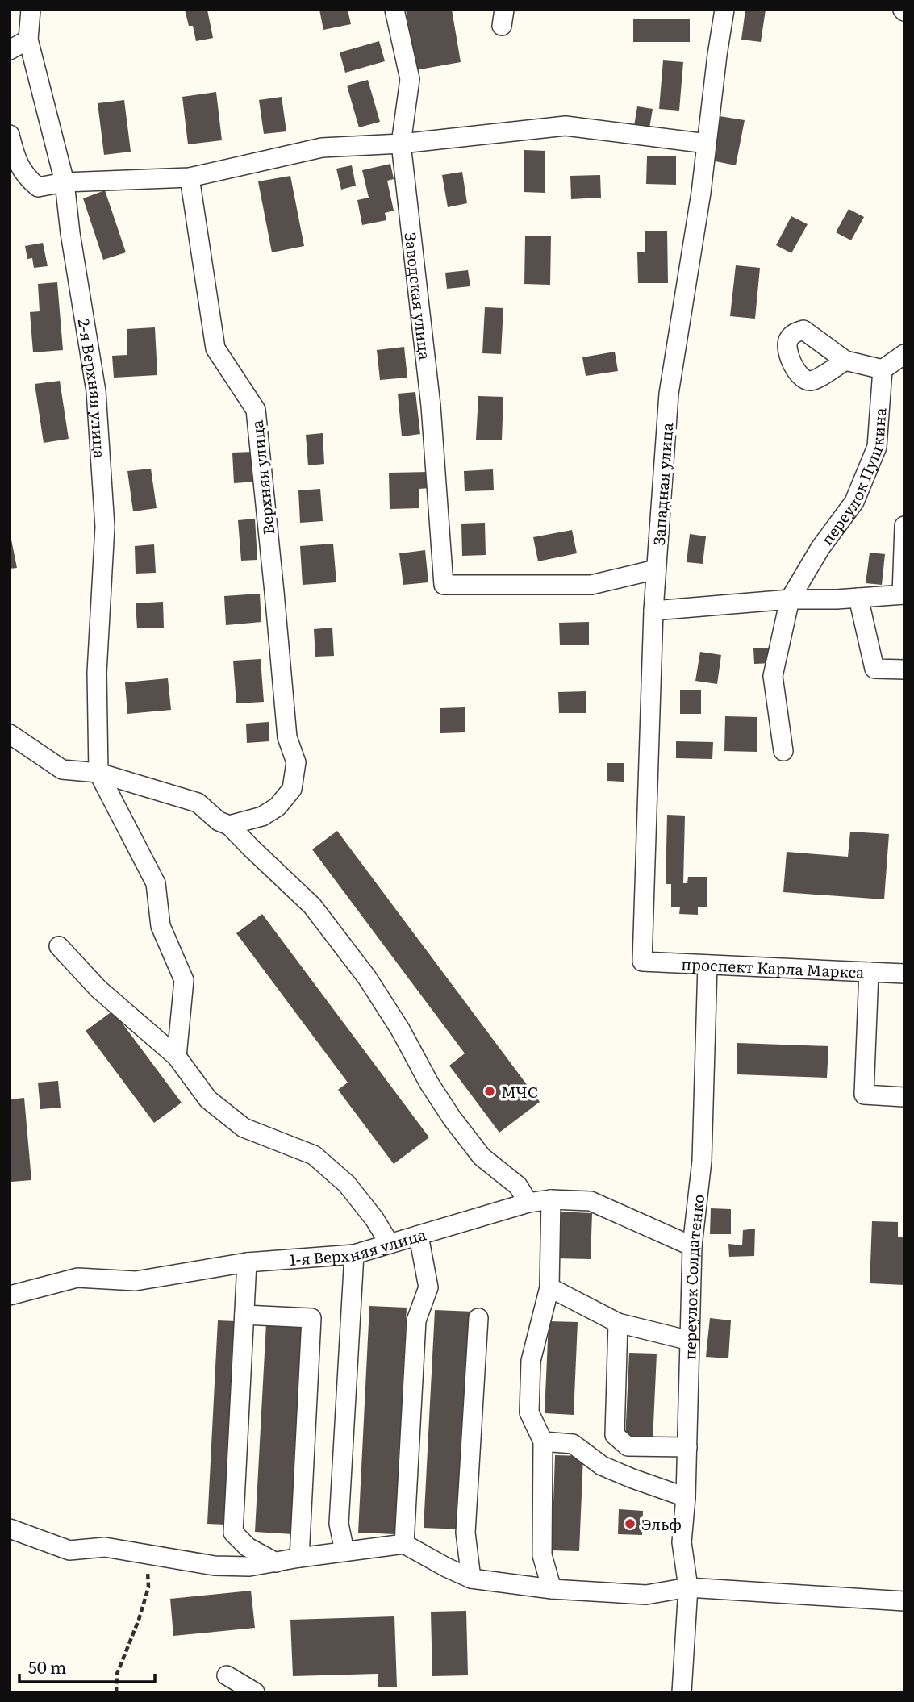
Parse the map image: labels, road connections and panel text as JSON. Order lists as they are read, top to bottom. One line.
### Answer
{"streets":{"street":["Заводская улица","2-я Верхняя улица","переулок Пушкина","Верхняя улица","Западная улица","проспект Карла Маркса","1-я Верхняя улица","переулок Солдатенко"]},"crossings":[["Заводская улица","Западная улица"],["Западная улица","проспект Карла Маркса"],["проспект Карла Маркса","переулок Солдатенко"],["1-я Верхняя улица","переулок Солдатенко"]],"places":["МЧС","Эльф"],"scale_bar":"50 m"}
